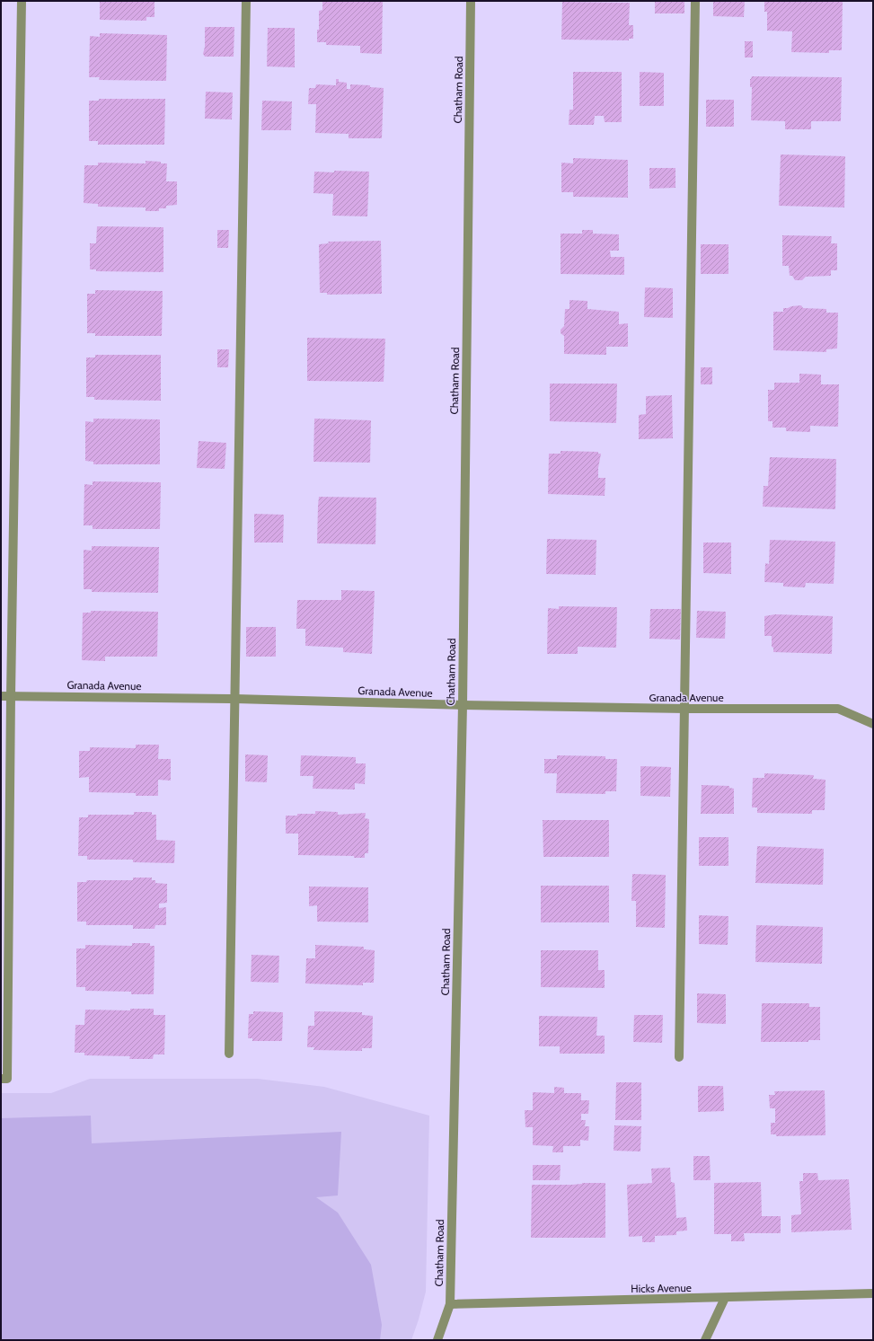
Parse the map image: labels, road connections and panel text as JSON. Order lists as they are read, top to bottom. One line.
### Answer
{"streets":{"street":["Chatham Road","Granada Avenue","Hicks Avenue"]},"crossings":[["Chatham Road","Granada Avenue"],["Chatham Road","Hicks Avenue"]]}
